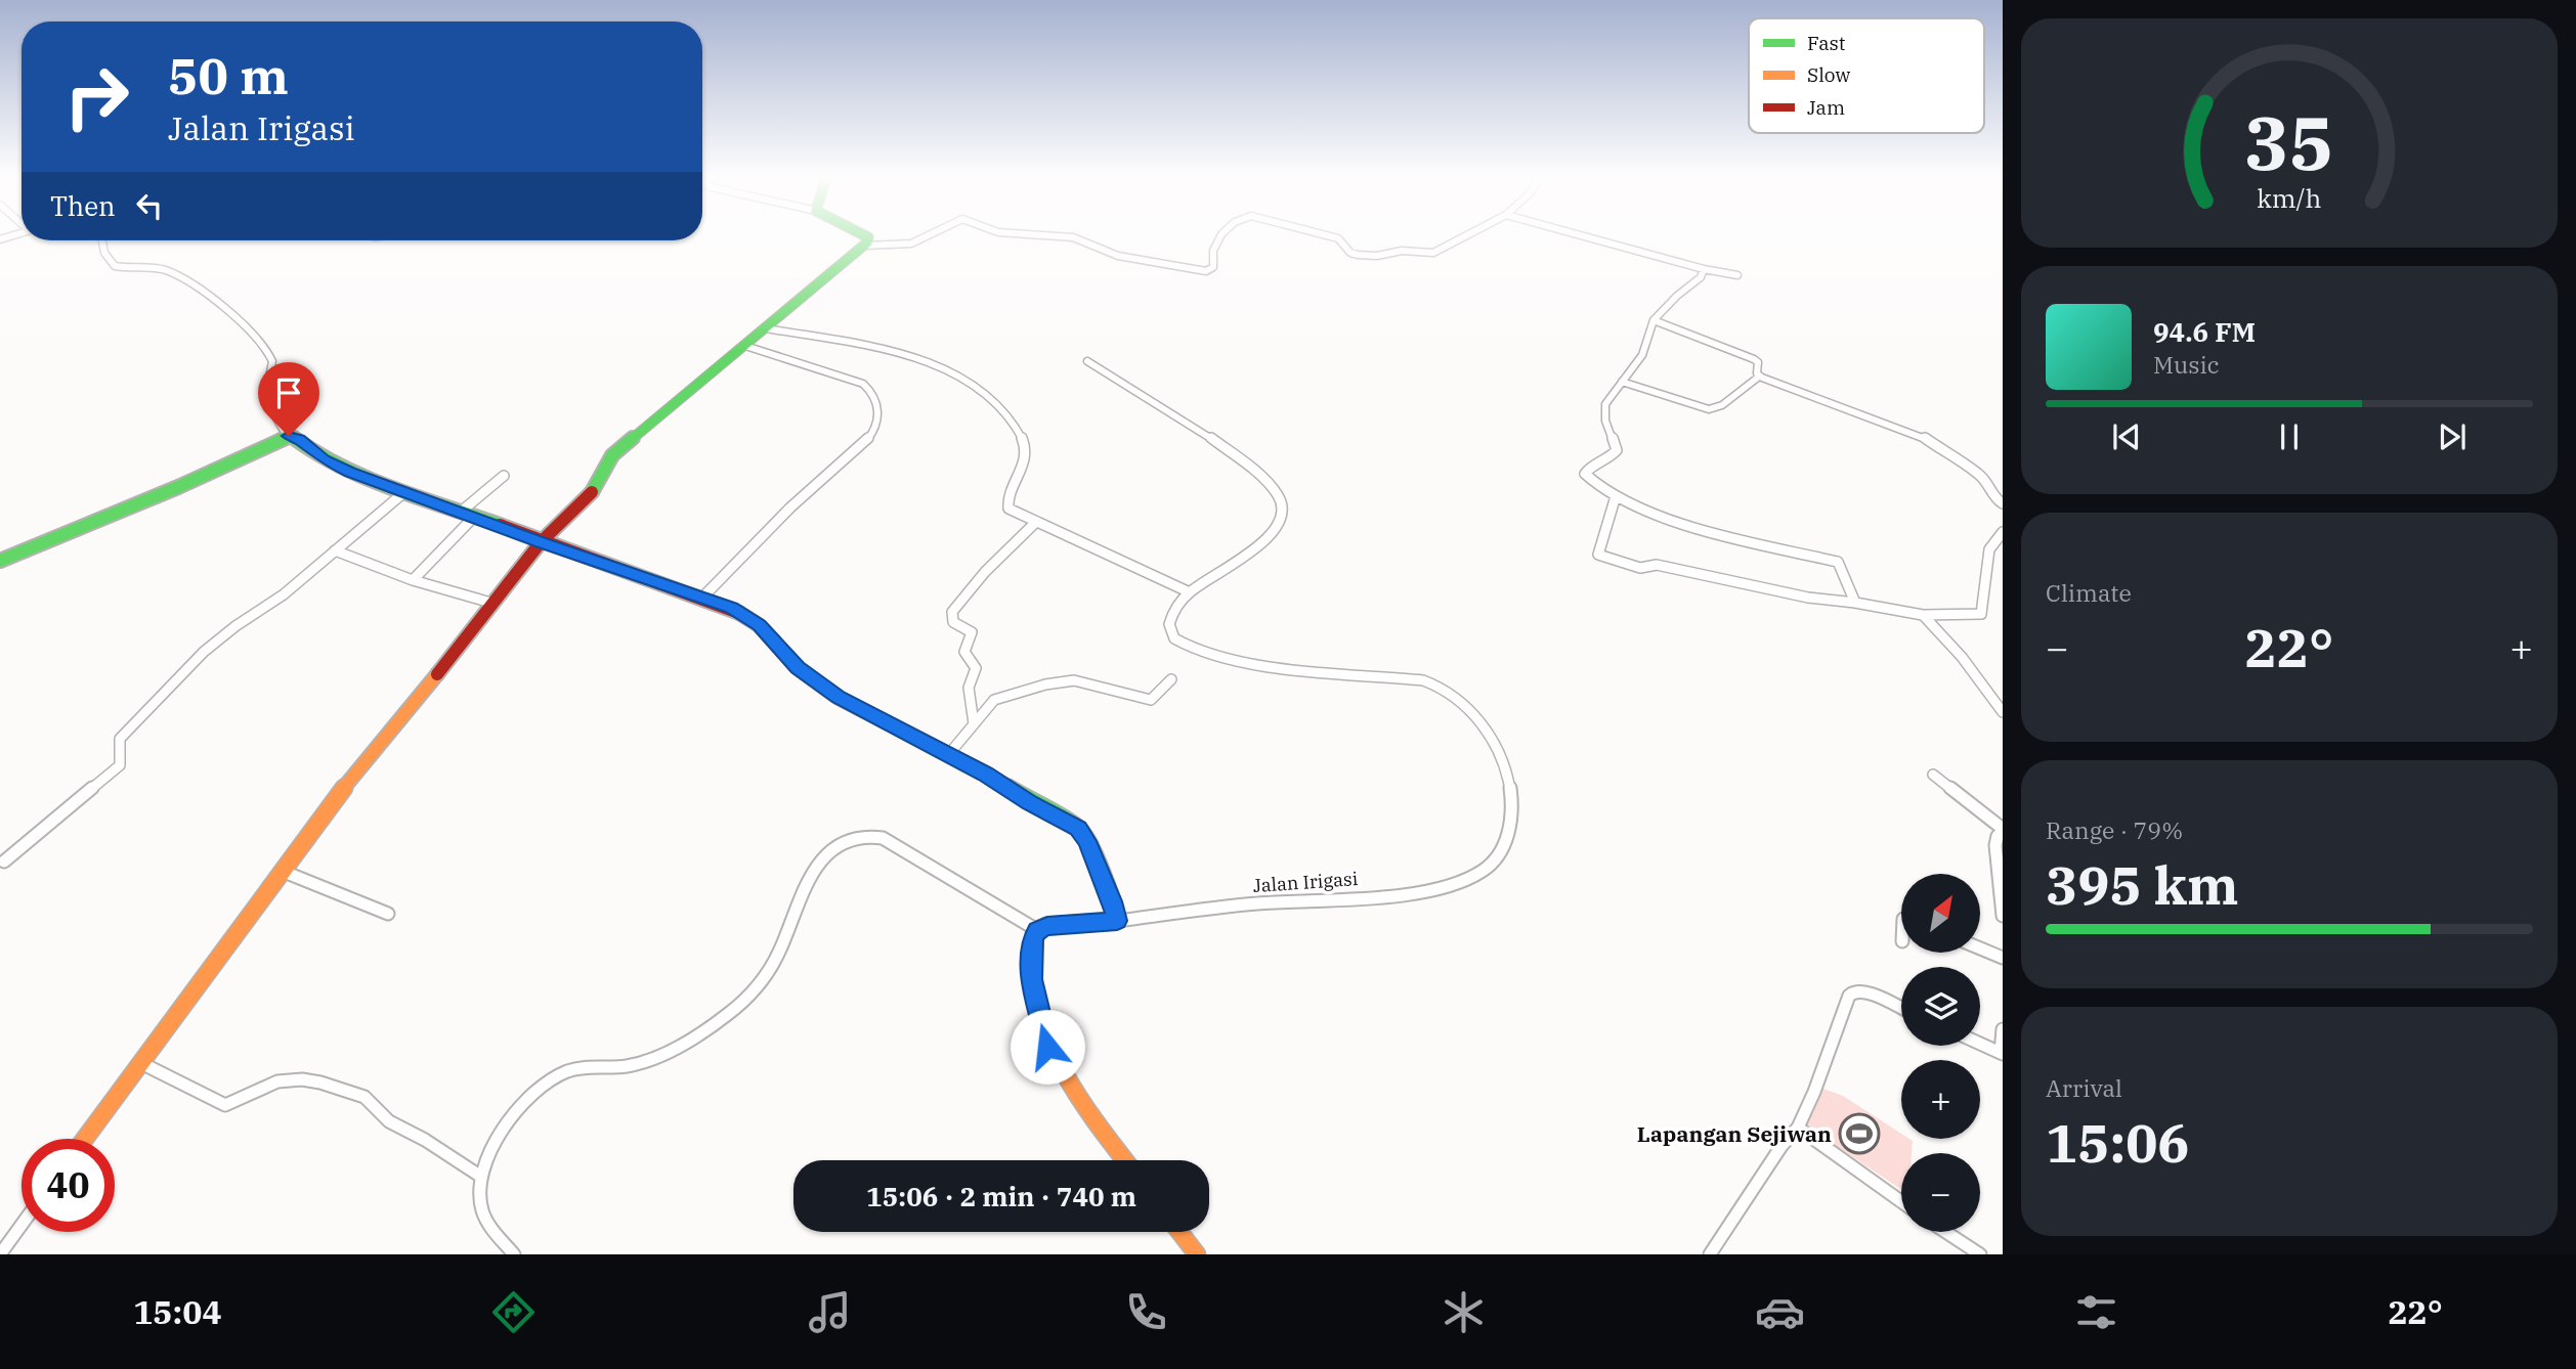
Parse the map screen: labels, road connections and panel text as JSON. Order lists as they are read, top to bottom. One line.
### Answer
{"streets":{"street":["Jalan Irigasi"]},"places":{"sports":["Lapangan Sejiwan"]},"legend":["Fast","Slow","Jam"],"north":"top right","page":{"turn":["50 m","Jalan Irigasi"],"then":"Then","song":["94.6 FM","Music"],"tile":["Climate",["Range · 79%","395 km"],["Arrival","15:06"]],"heat":["−","22°","+"],"map_buttons":["+","−"],"limit":"40","trip":"15:06 · 2 min · 740 m","tabs":["15:04","22°"],"gauge":["35","km/h"]}}
